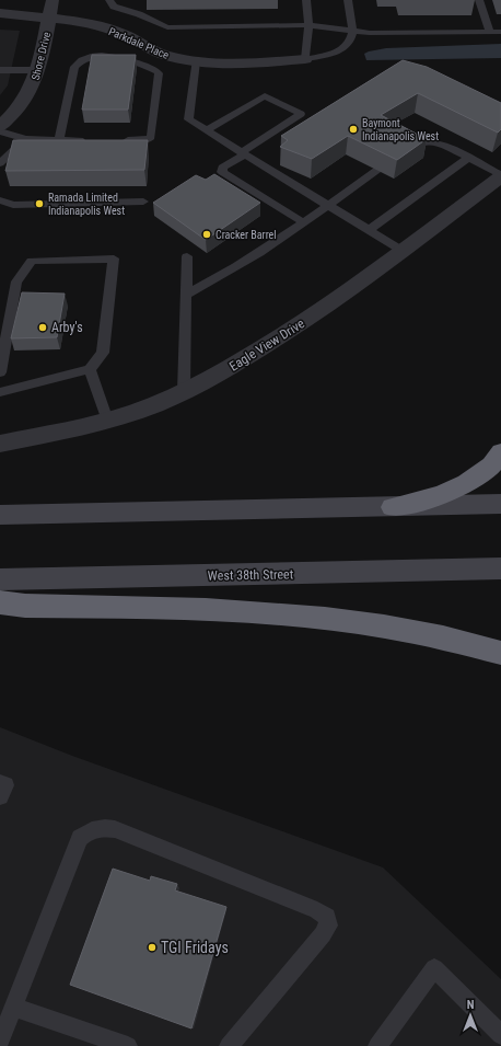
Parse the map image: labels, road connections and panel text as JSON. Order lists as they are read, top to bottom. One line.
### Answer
{"streets":{"main road":["West 38th Street"],"street":["Parkdale Place","Shore Drive","Eagle View Drive"]},"crossings":[["Parkdale Place","Shore Drive"]],"places":["Baymont Indianapolis West","Ramada Limited Indianapolis West","Cracker Barrel","Arby's","TGI Fridays"],"north":"top"}
